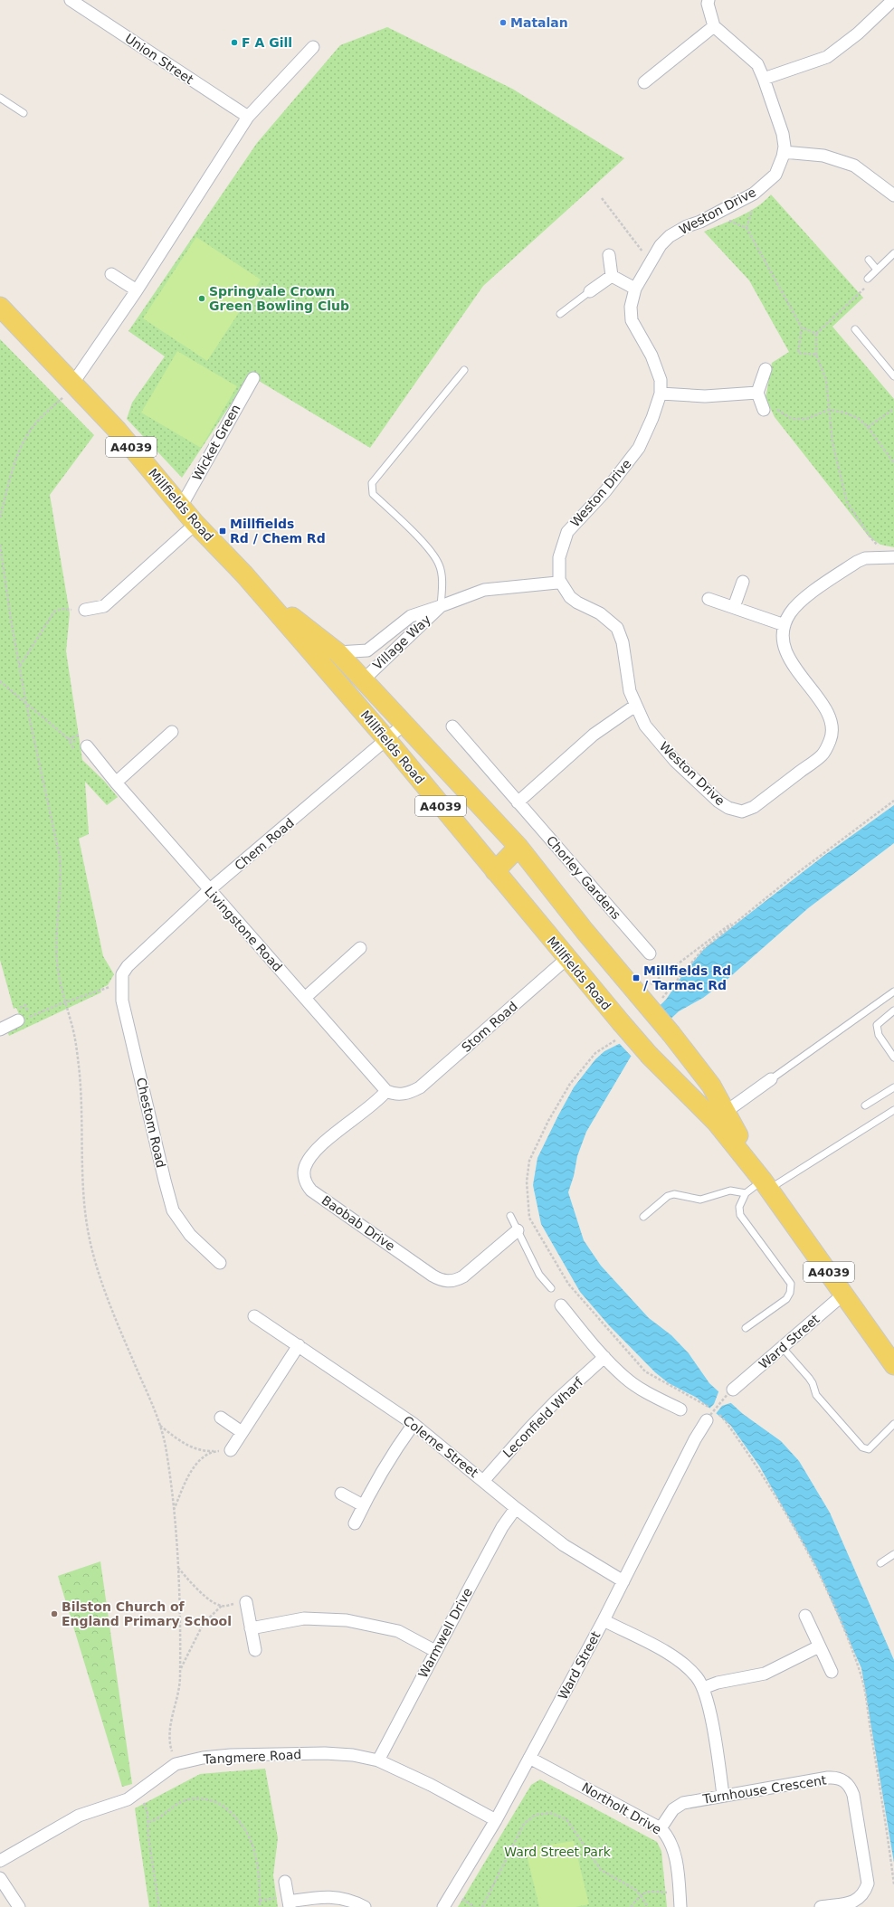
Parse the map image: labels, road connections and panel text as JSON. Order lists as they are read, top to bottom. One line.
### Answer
{"streets":{"main road":["A4039","Millfields Road"],"street":["Union Street","Weston Drive","Wicket Green","Village Way","Chem Road","Chorley Gardens","Livingstone Road","Stom Road","Chestom Road","Baobab Drive","Ward Street","Leconfield Wharf","Colerne Street","Warmwell Drive","Tangmere Road","Turnhouse Crescent","Northolt Drive"]},"crossings":[["Weston Drive","Village Way"],["Wicket Green","Millfields Road"],["A4039","Millfields Road"],["A4039","Ward Street"],["Millfields Road","Village Way"],["Millfields Road","Chem Road"],["Millfields Road","Stom Road"],["Chem Road","Livingstone Road"],["Chem Road","Chestom Road"],["Livingstone Road","Stom Road"],["Livingstone Road","Baobab Drive"],["Stom Road","Baobab Drive"],["Ward Street","Colerne Street"],["Ward Street","Tangmere Road"],["Ward Street","Northolt Drive"],["Leconfield Wharf","Colerne Street"],["Colerne Street","Warmwell Drive"],["Warmwell Drive","Tangmere Road"],["Turnhouse Crescent","Northolt Drive"]],"parks":["Ward Street Park"],"places":{"other":["Matalan","F A Gill","Springvale Crown Green Bowling Club","Bilston Church of England Primary School"],"transit":["Millfields Rd / Chem Rd","Millfields Rd / Tarmac Rd"]}}
